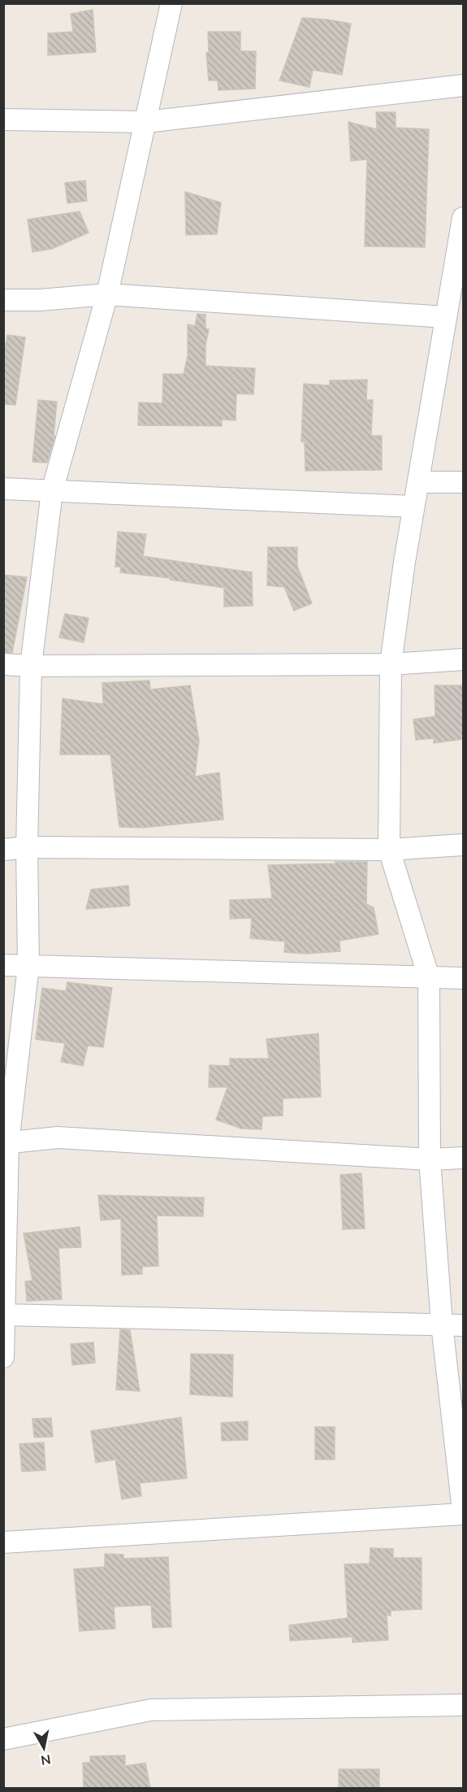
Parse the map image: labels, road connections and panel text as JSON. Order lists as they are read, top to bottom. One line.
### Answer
{"north":"bottom"}
